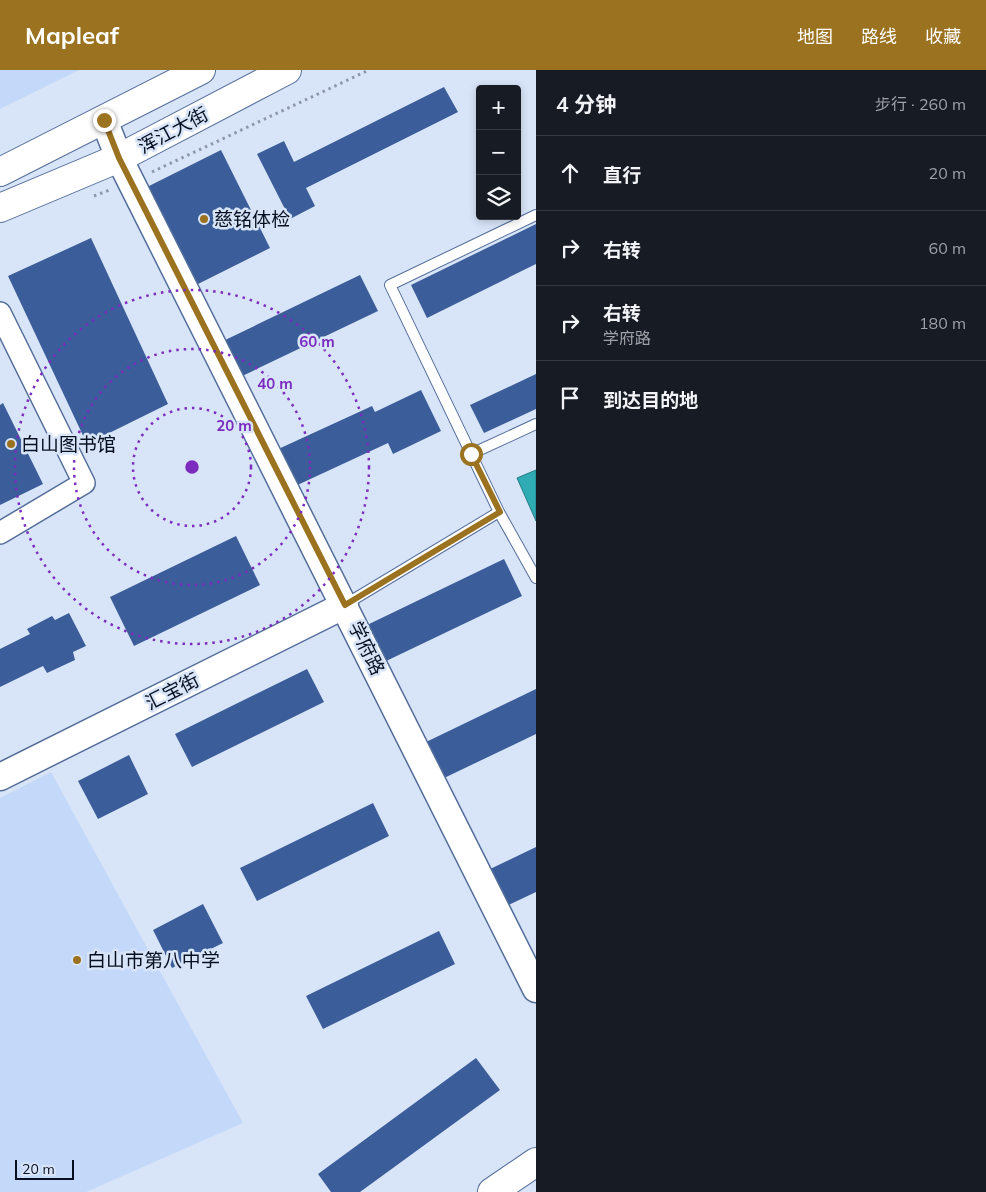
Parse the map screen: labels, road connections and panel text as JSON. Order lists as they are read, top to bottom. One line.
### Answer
{"streets":{"main road":["浑江大街"],"street":["学府路","汇宝街"]},"crossings":[["浑江大街","学府路"],["学府路","汇宝街"]],"places":["慈铭体检","白山图书馆","白山市第八中学"],"scale_bar":"20 m","page":{"header":"Mapleaf","nav":["地图","路线","收藏"],"heading":["4 分钟","步行 · 260 m"],"map_buttons":["+","−"],"list":[["直行","20 m"],["右转","60 m"],["右转","学府路","180 m"],"到达目的地"],"scale":"20 m"},"rings":["60 m","40 m","20 m"]}
